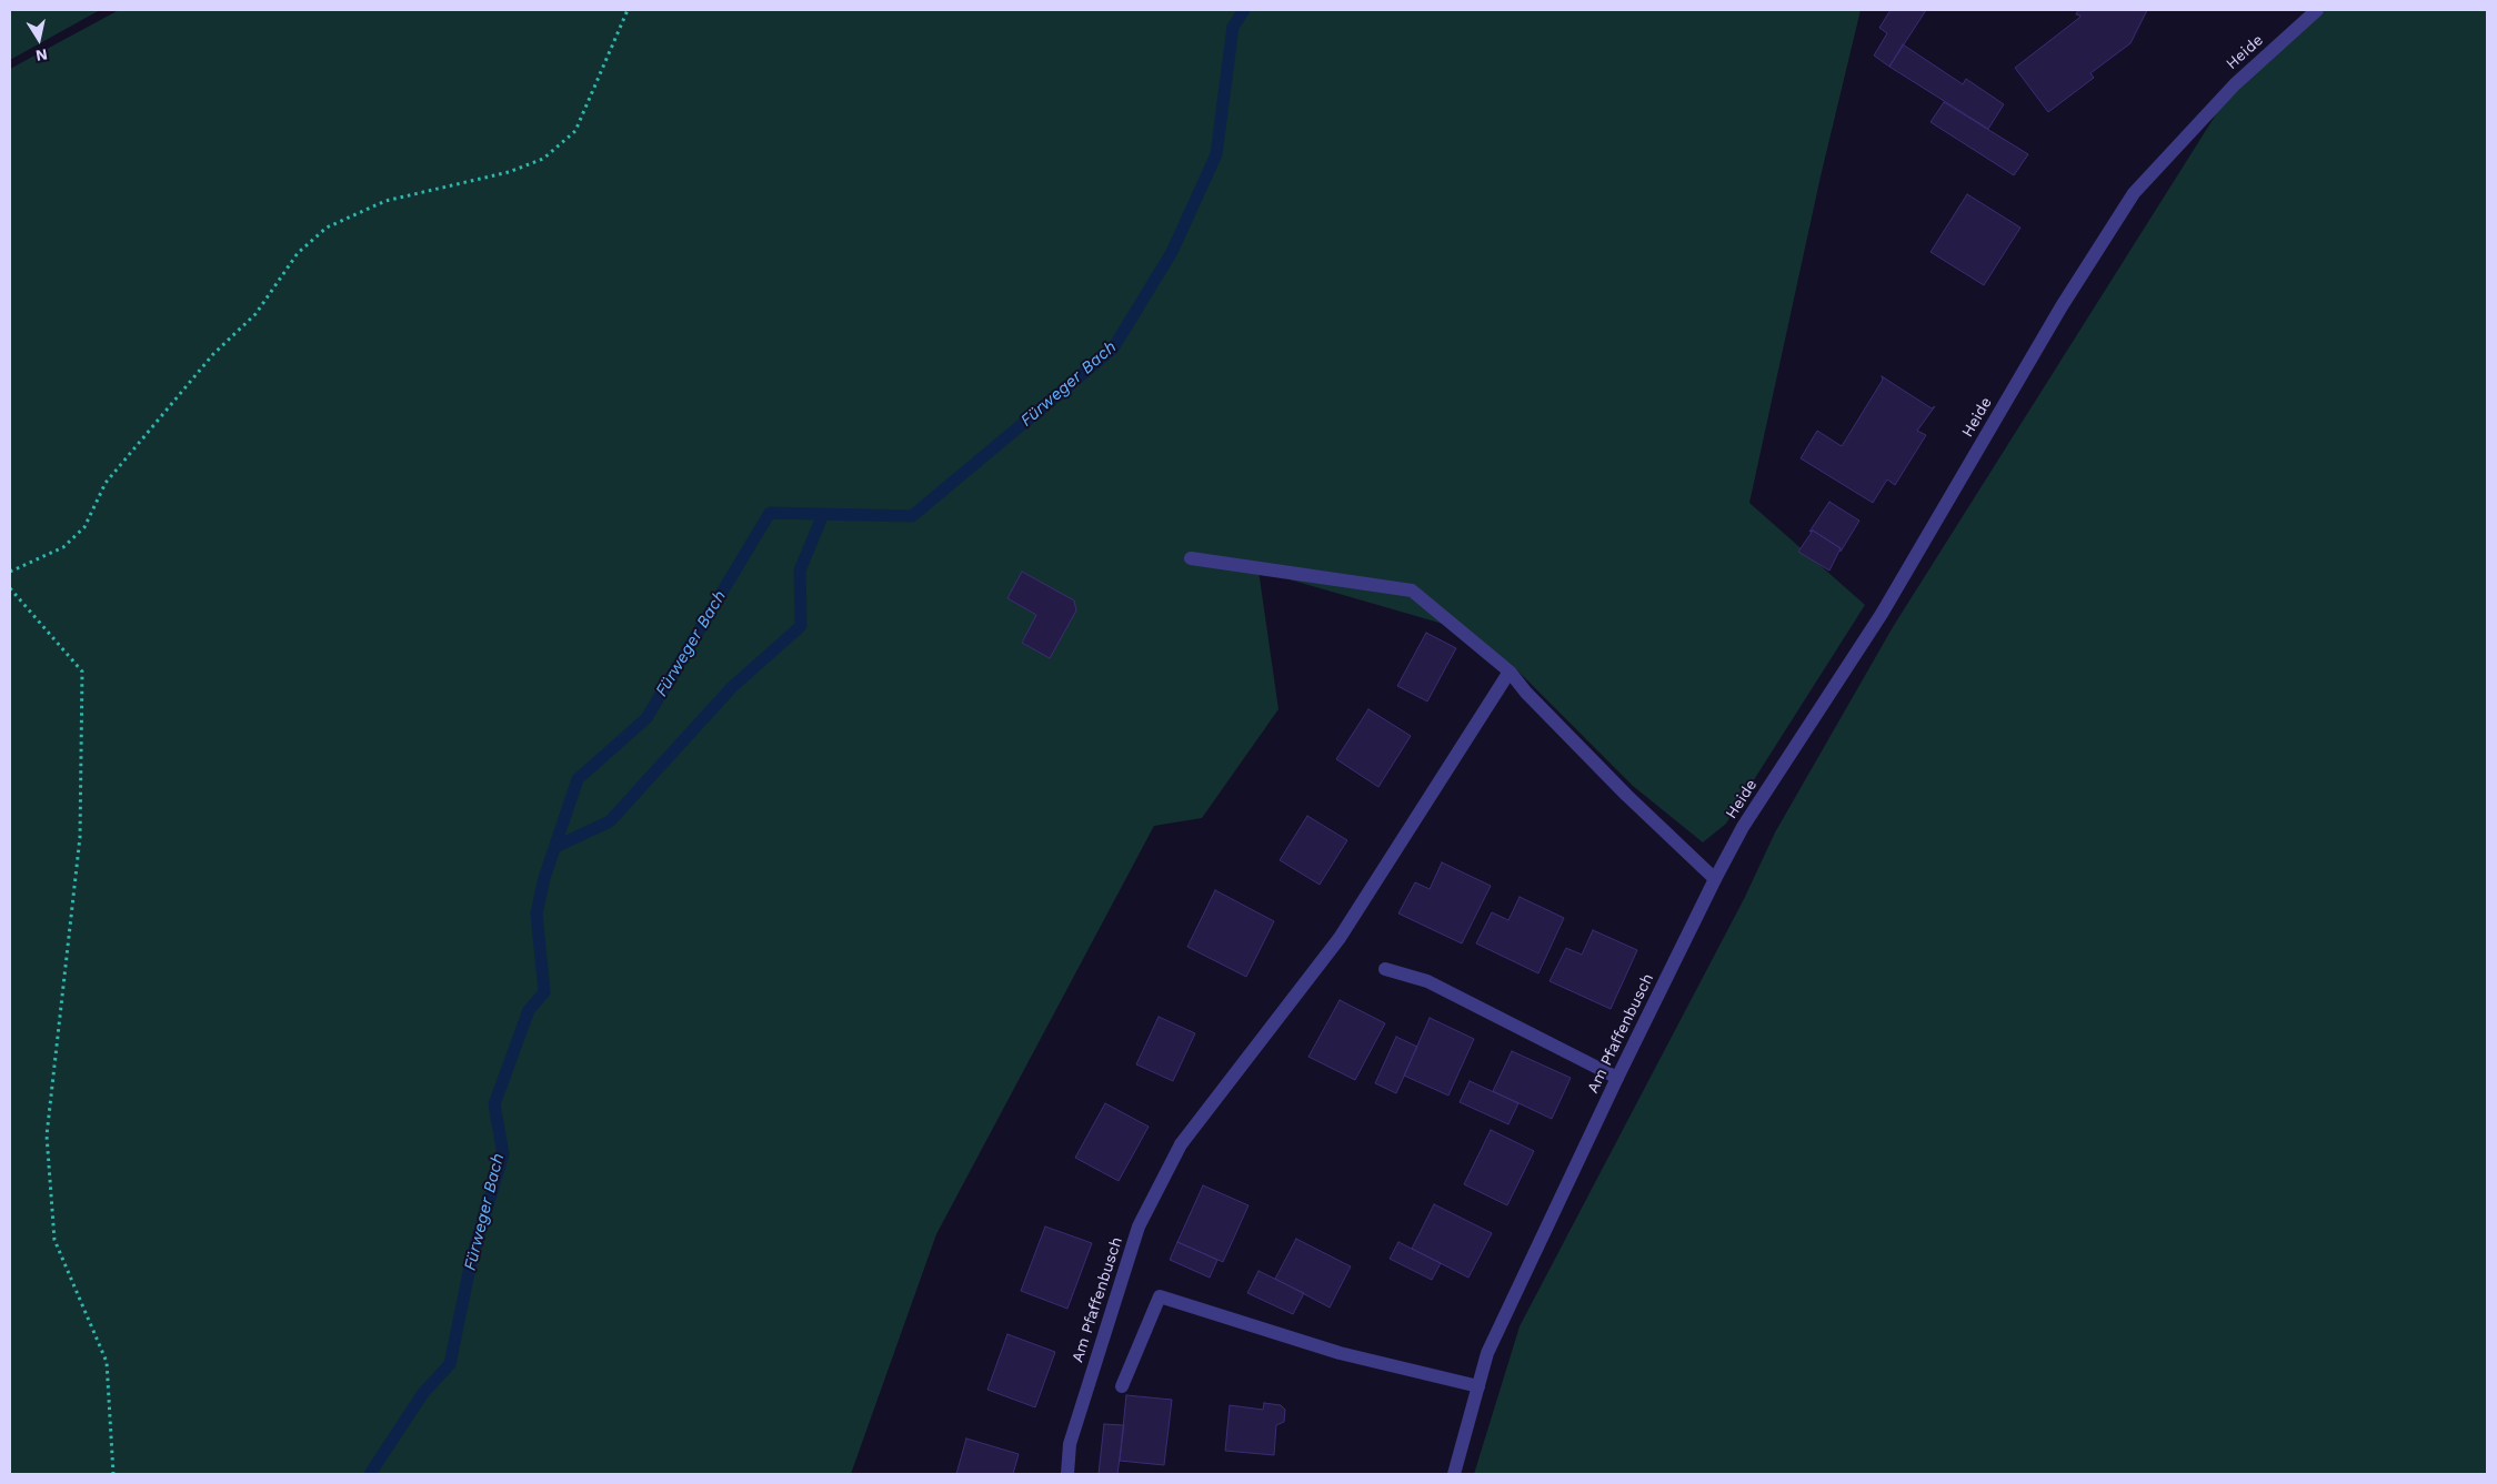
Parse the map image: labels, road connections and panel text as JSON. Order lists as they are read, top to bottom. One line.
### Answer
{"streets":{"street":["Heide","Am Pfaffenbusch"]},"crossings":[["Heide","Am Pfaffenbusch"]],"water":["Fürweger Bach"],"north":"bottom"}
